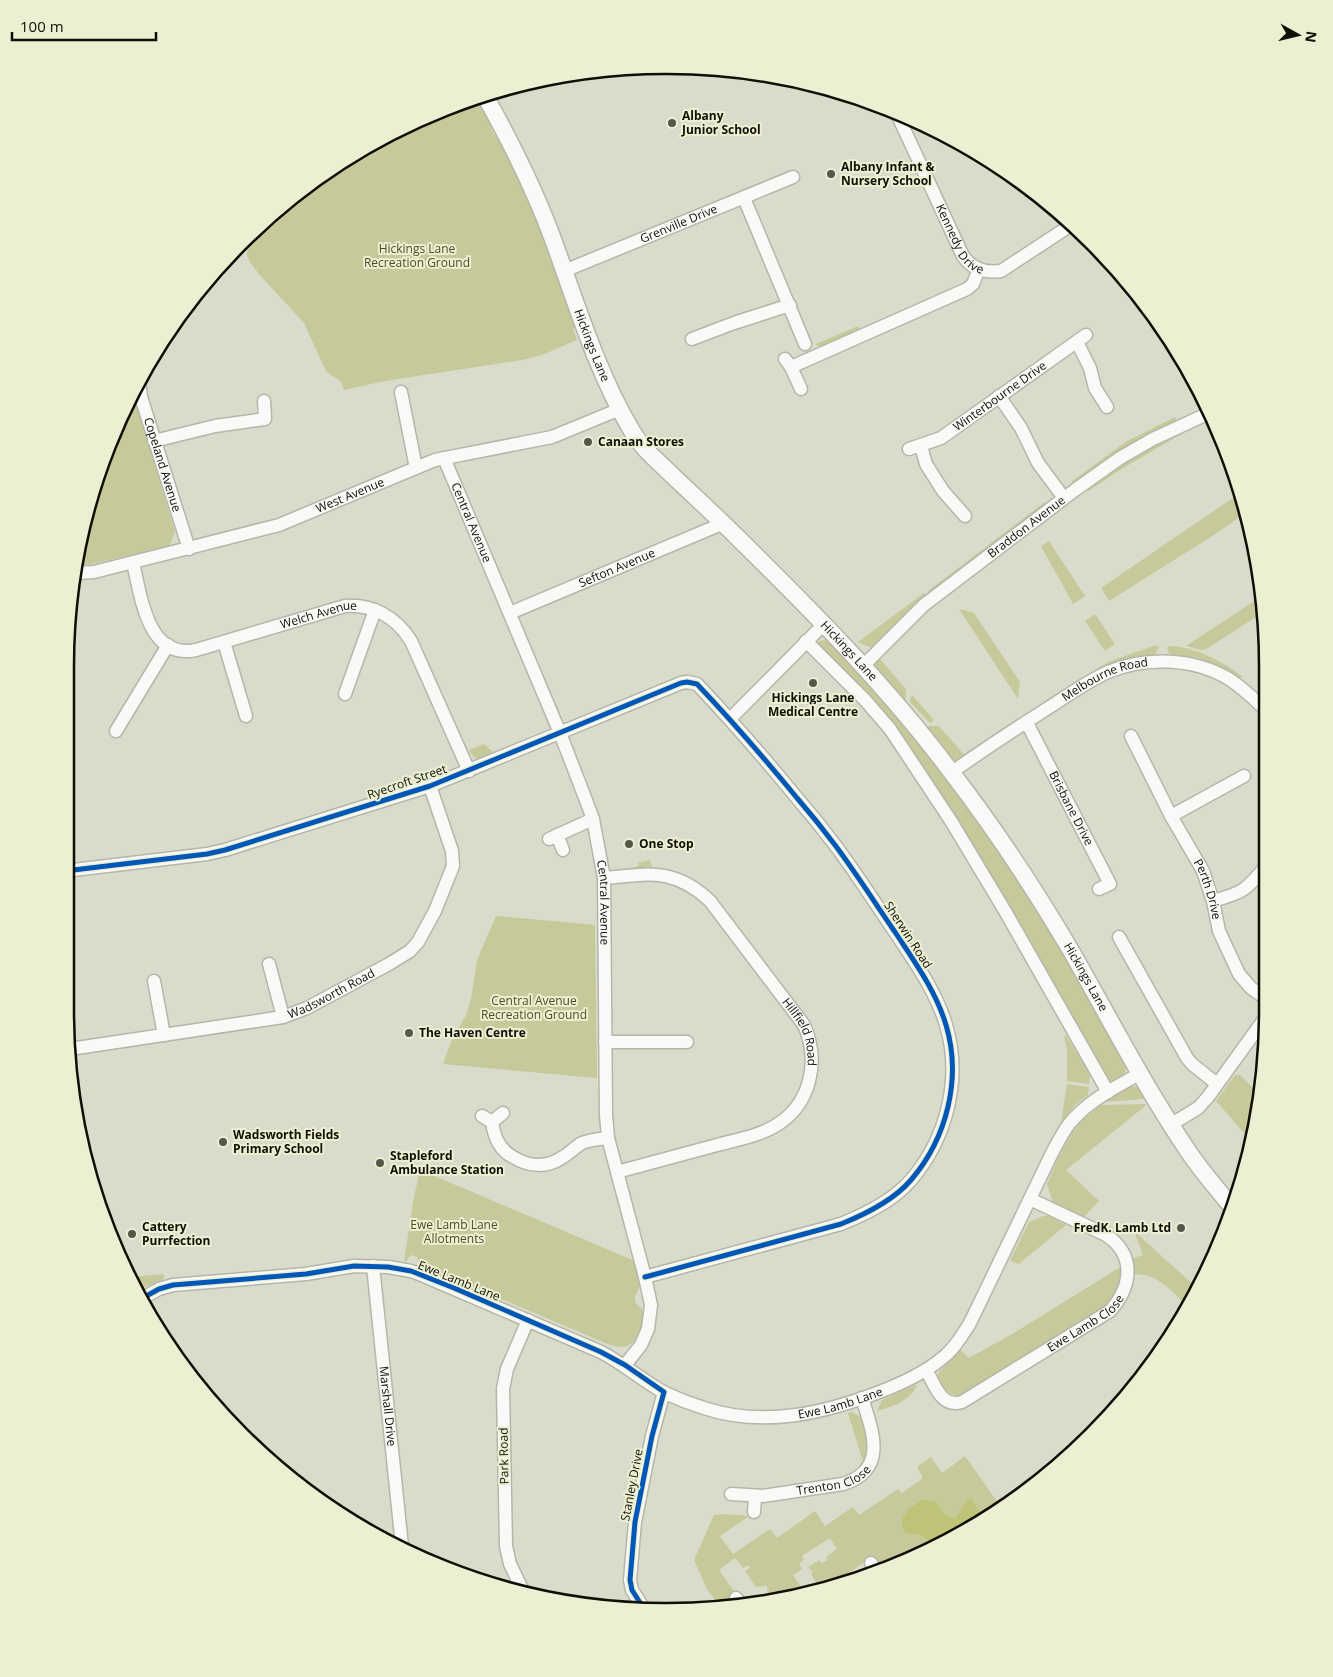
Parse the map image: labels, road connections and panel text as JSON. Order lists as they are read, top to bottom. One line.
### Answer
{"streets":{"main road":["Hickings Lane"],"street":["Grenville Drive","Kennedy Drive","Winterbourne Drive","Copeland Avenue","West Avenue","Central Avenue","Braddon Avenue","Sefton Avenue","Welch Avenue","Melbourne Road","Ryecroft Street","Brisbane Drive","Perth Drive","Sherwin Road","Wadsworth Road","Hillfield Road","Ewe Lamb Lane","Ewe Lamb Close","Marshall Drive","Park Road","Trenton Close","Stanley Drive"]},"crossings":[["Grenville Drive","Hickings Lane"],["Hickings Lane","West Avenue"],["Hickings Lane","Braddon Avenue"],["Hickings Lane","Sefton Avenue"],["Hickings Lane","Melbourne Road"],["Hickings Lane","Ewe Lamb Lane"],["Copeland Avenue","West Avenue"],["West Avenue","Central Avenue"],["Central Avenue","Sefton Avenue"],["Central Avenue","Ryecroft Street"],["Central Avenue","Sherwin Road"],["Central Avenue","Hillfield Road"],["Central Avenue","Ewe Lamb Lane"],["Welch Avenue","Ryecroft Street"],["Melbourne Road","Brisbane Drive"],["Ryecroft Street","Sherwin Road"],["Ryecroft Street","Wadsworth Road"],["Ewe Lamb Lane","Ewe Lamb Close"],["Ewe Lamb Lane","Marshall Drive"],["Ewe Lamb Lane","Park Road"],["Ewe Lamb Lane","Trenton Close"],["Ewe Lamb Lane","Stanley Drive"]],"parks":["Hickings Lane Recreation Ground","Central Avenue Recreation Ground","Ewe Lamb Lane Allotments"],"places":["Albany Junior School","Albany Infant & Nursery School","Canaan Stores","Hickings Lane Medical Centre","One Stop","The Haven Centre","Wadsworth Fields Primary School","Stapleford Ambulance Station","FredK. Lamb Ltd","Cattery Purrfection"],"scale_bar":"100 m","north":"right"}
